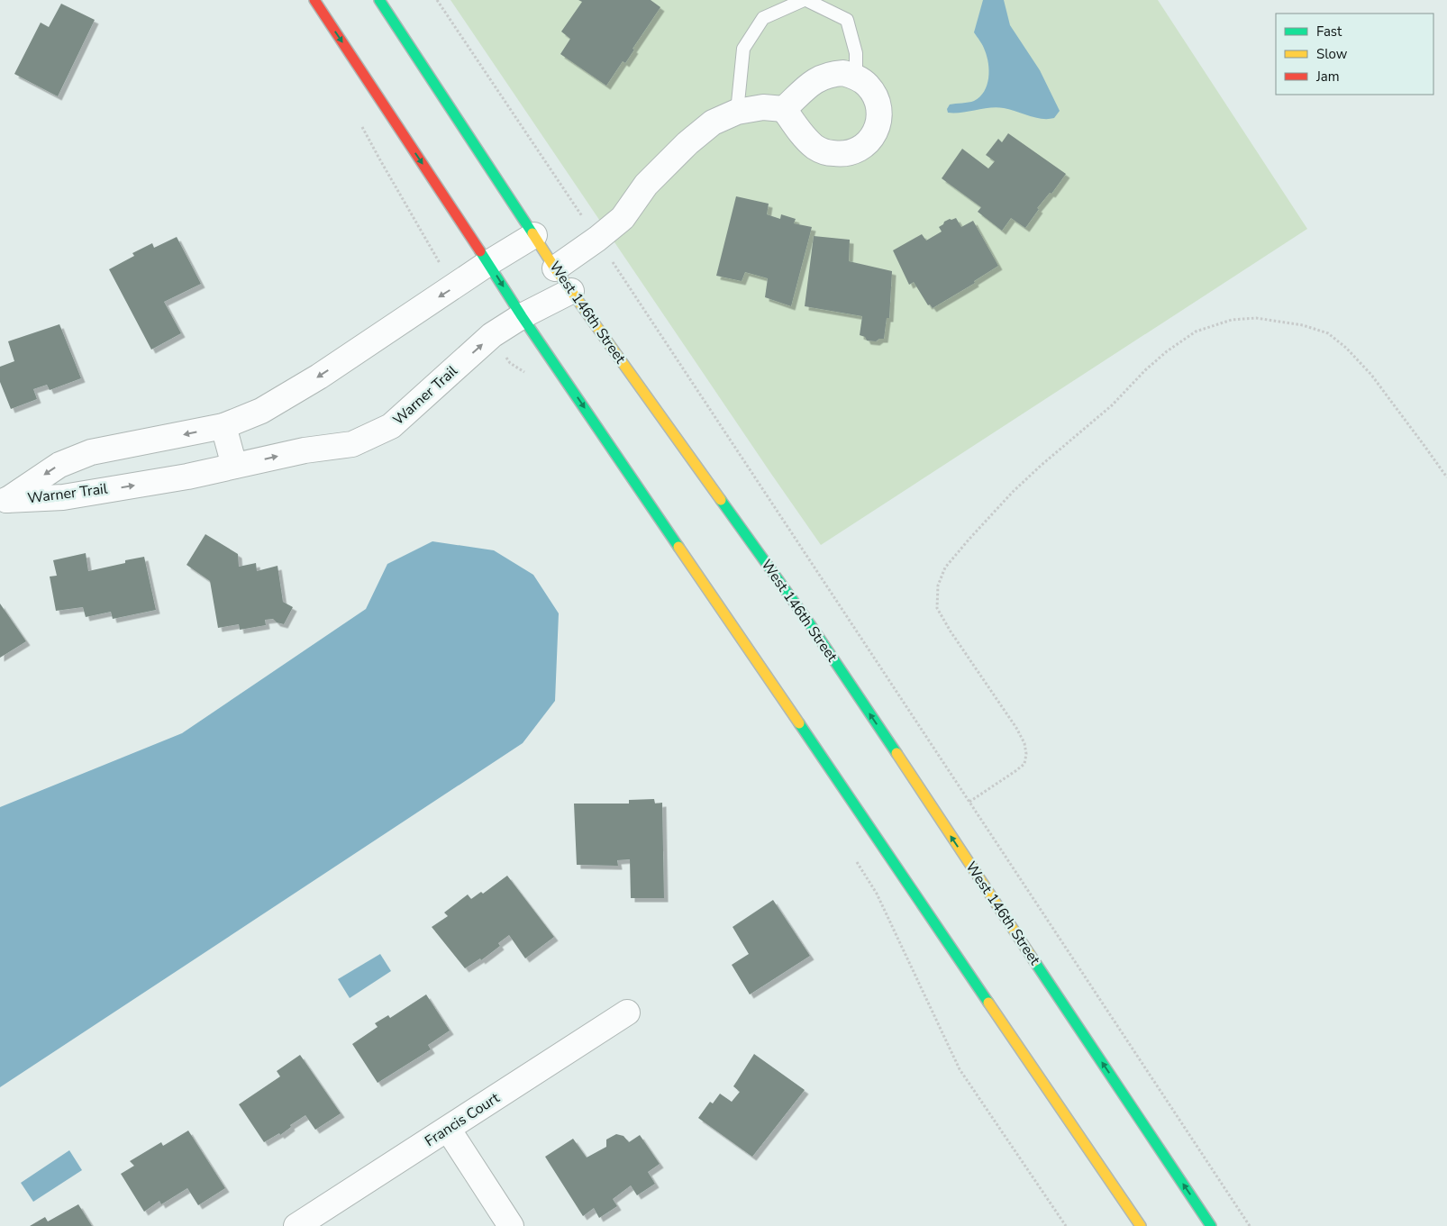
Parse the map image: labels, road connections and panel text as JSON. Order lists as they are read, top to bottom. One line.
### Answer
{"streets":{"main road":["West 146th Street"],"street":["Warner Trail","Francis Court"]},"crossings":[["West 146th Street","Warner Trail"]],"legend":["Fast","Slow","Jam"]}
